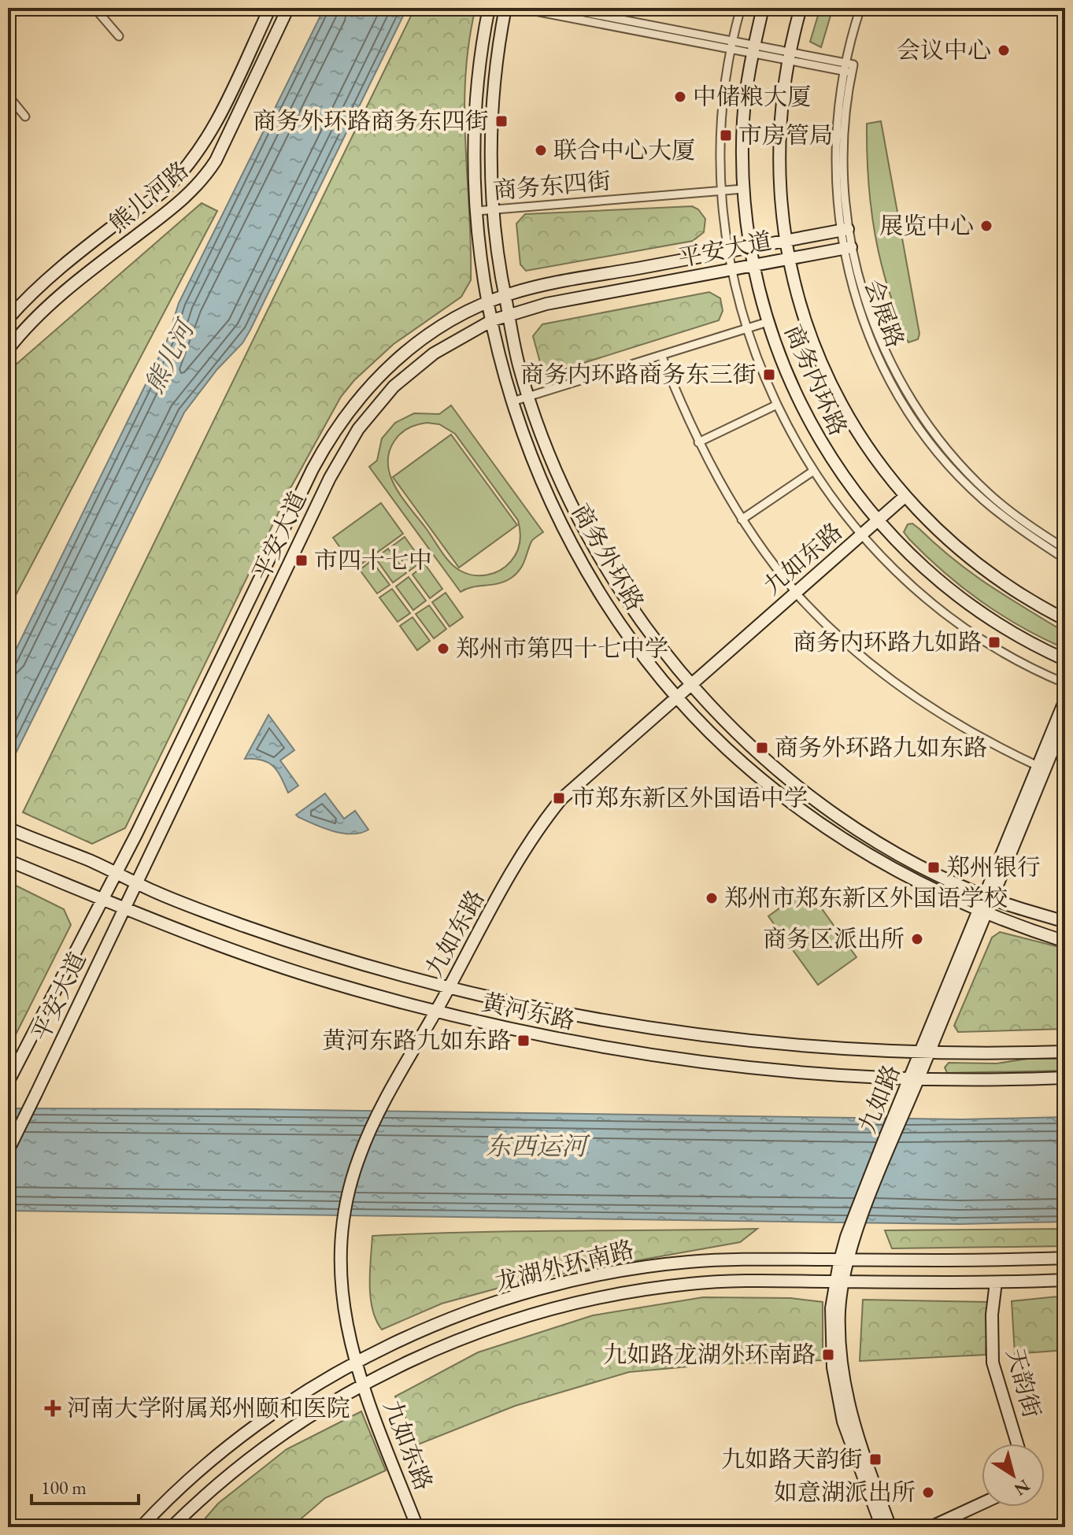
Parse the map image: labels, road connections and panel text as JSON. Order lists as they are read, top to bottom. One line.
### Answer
{"streets":{"main road":["熊儿河路","平安大道","商务内环路","商务外环路","九如东路","黄河东路","九如路","龙湖外环南路","天韵街"],"street":["商务东四街","会展路"]},"crossings":[["商务东四街","商务内环路"],["商务东四街","商务外环路"],["平安大道","会展路"],["平安大道","商务内环路"],["平安大道","商务外环路"],["平安大道","黄河东路"],["商务内环路","九如东路"],["商务外环路","九如东路"],["商务外环路","九如路"],["九如东路","黄河东路"],["九如东路","龙湖外环南路"],["黄河东路","九如路"],["九如路","龙湖外环南路"],["龙湖外环南路","天韵街"]],"water":["熊儿河","东西运河"],"places":{"other":["会议中心","中储粮大厦","联合中心大厦","展览中心","郑州市第四十七中学","郑州市郑东新区外国语学校","商务区派出所","如意湖派出所"],"transit":["商务外环路商务东四街","市房管局","商务内环路商务东三街","市四十七中","商务内环路九如路","商务外环路九如东路","市郑东新区外国语中学","郑州银行","黄河东路九如东路","九如路龙湖外环南路","九如路天韵街"],"health":["河南大学附属郑州颐和医院"]},"scale_bar":"100 m","north":"bottom right"}
